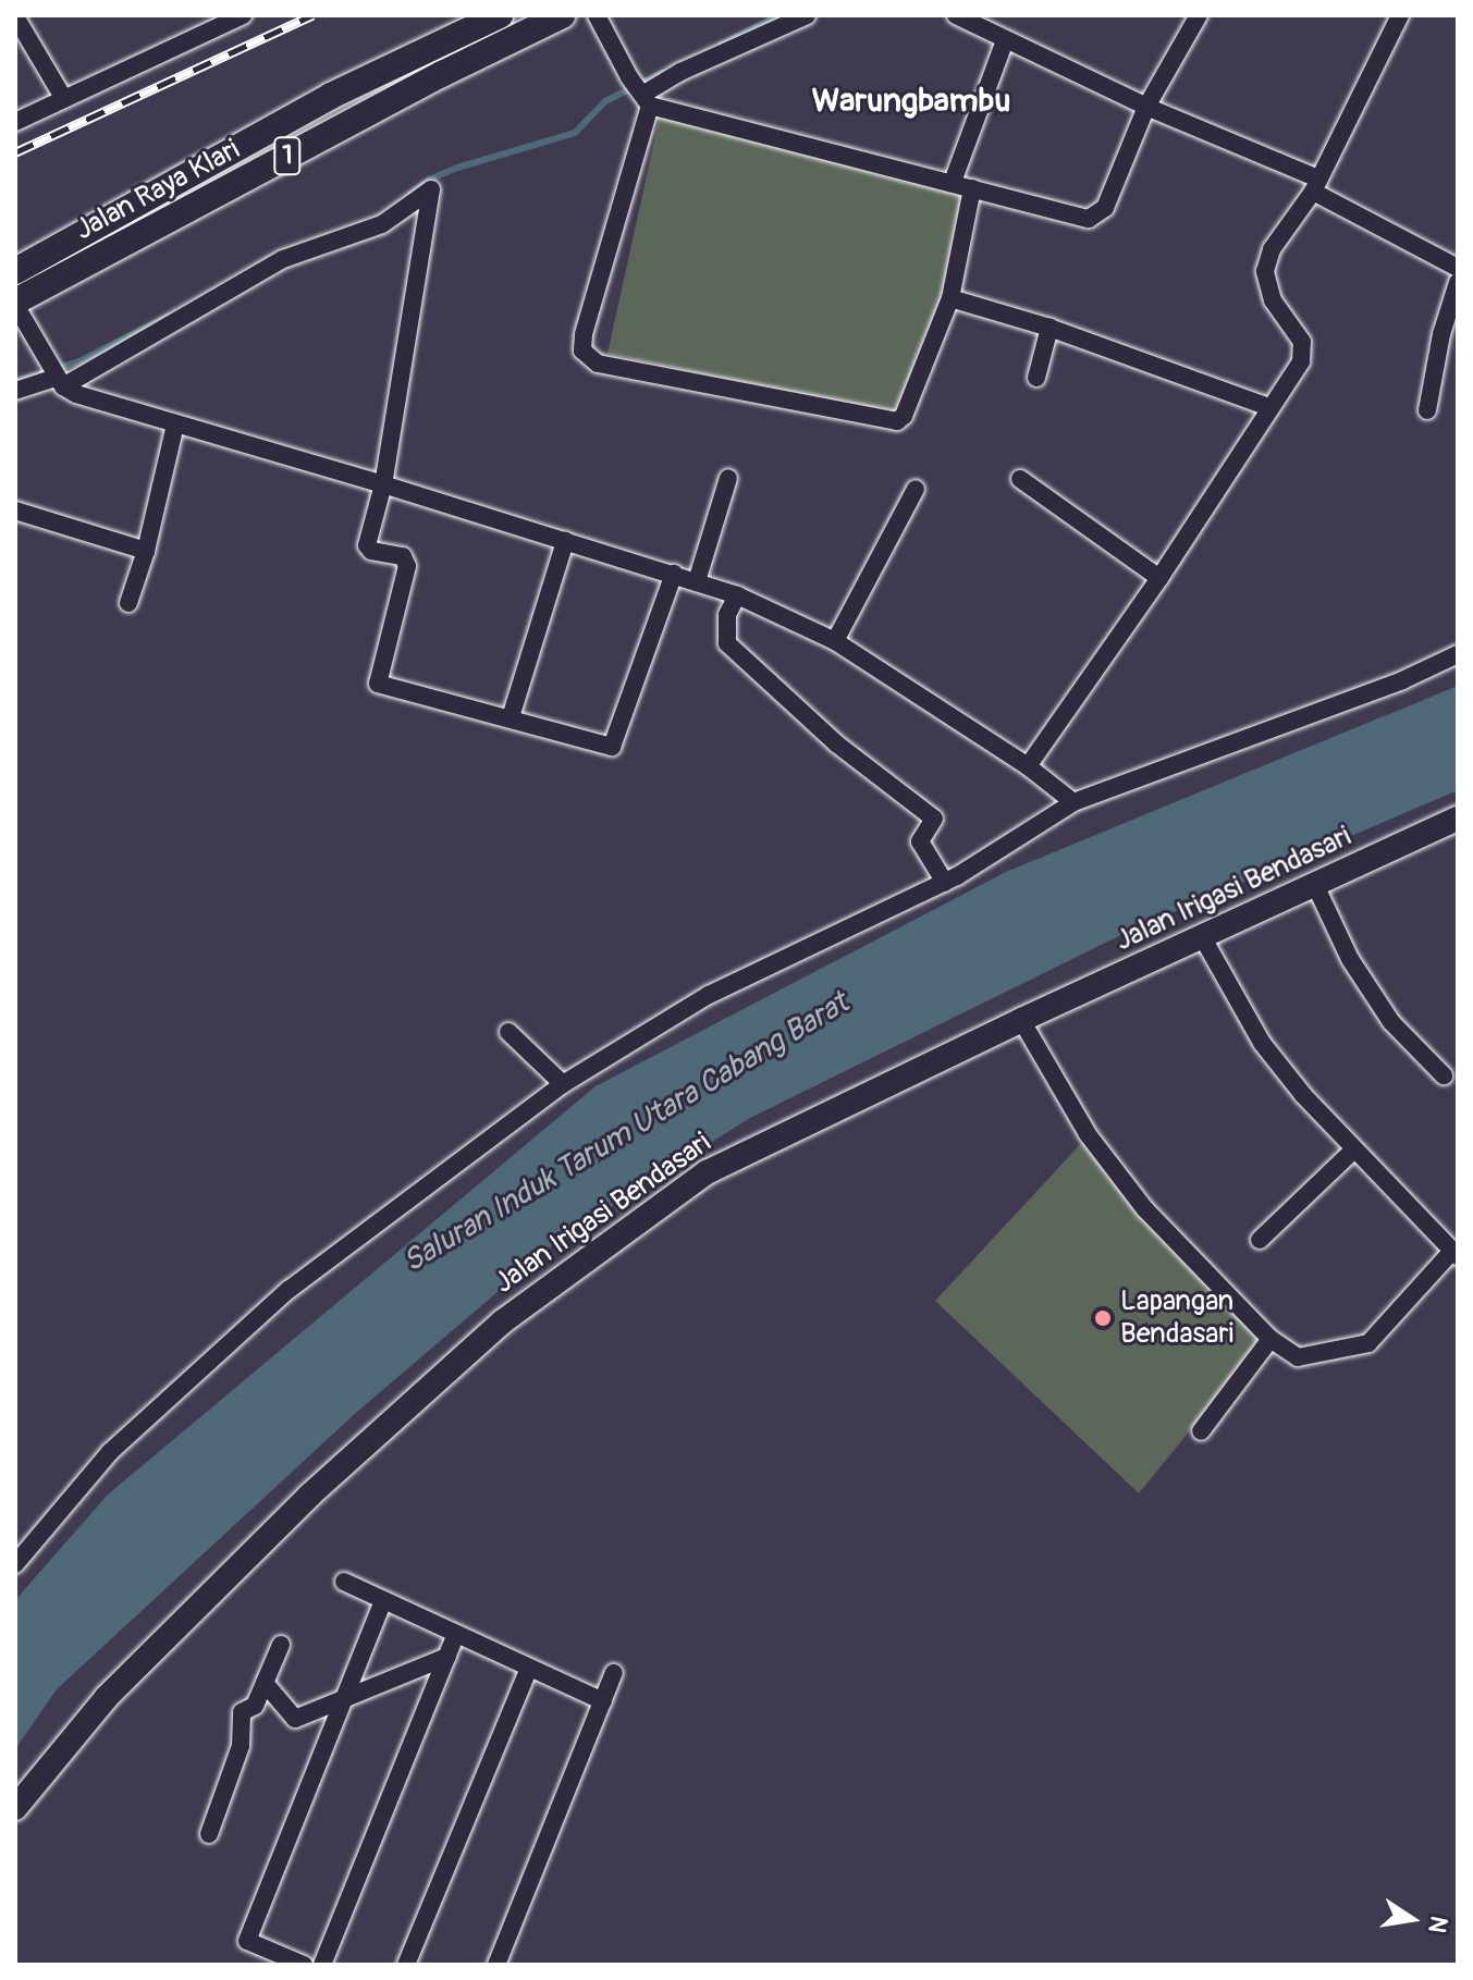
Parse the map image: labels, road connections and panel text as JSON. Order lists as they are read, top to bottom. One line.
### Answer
{"streets":{"main road":["1","Jalan Raya Klari"],"street":["Jalan Irigasi Bendasari"]},"districts":["Warungbambu"],"water":["Saluran Induk Tarum Utara Cabang Barat"],"places":["Lapangan Bendasari"],"north":"right"}
